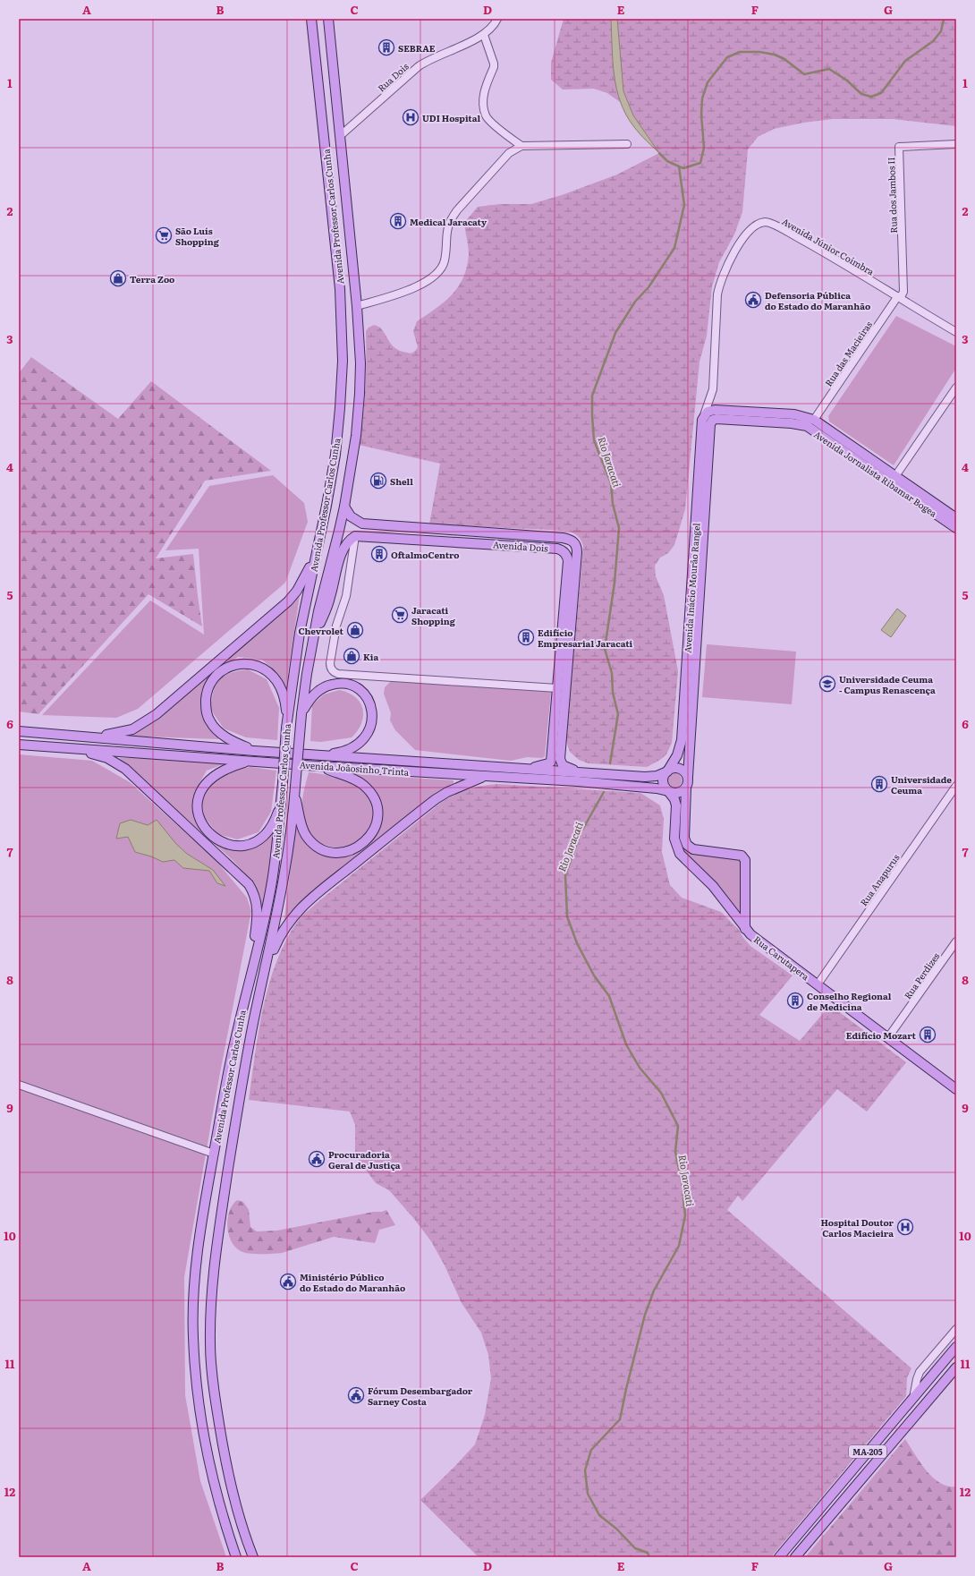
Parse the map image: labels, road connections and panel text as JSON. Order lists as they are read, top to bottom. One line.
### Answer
{"streets":{"main road":["Avenida Professor Carlos Cunha","Avenida Jornalista Ribamar Bogea","Avenida Dois","Avenida Inácio Mourão Rangel","Avenida Joãosinho Trinta","Rua Carutapera","MA-205"],"street":["Rua Dois","Rua dos Jambos II","Avenida Júnior Coimbra","Rua das Macieiras","Rua Anapurus","Rua Perdizes"]},"crossings":[["Rua Dois","Avenida Professor Carlos Cunha"],["Rua dos Jambos II","Avenida Júnior Coimbra"],["Rua dos Jambos II","Rua das Macieiras"],["Avenida Professor Carlos Cunha","Avenida Dois"],["Avenida Júnior Coimbra","Rua das Macieiras"],["Avenida Júnior Coimbra","Avenida Jornalista Ribamar Bogea"],["Avenida Júnior Coimbra","Avenida Inácio Mourão Rangel"],["Rua das Macieiras","Avenida Jornalista Ribamar Bogea"],["Avenida Jornalista Ribamar Bogea","Avenida Inácio Mourão Rangel"],["Avenida Dois","Avenida Joãosinho Trinta"],["Avenida Inácio Mourão Rangel","Avenida Joãosinho Trinta"],["Rua Anapurus","Rua Carutapera"],["Rua Carutapera","Rua Perdizes"]],"water":["Rio Jaracati"],"places":{"building":["SEBRAE","Medical Jaracaty","OftalmoCentro","Edifício Empresarial Jaracati","Universidade Ceuma","Conselho Regional de Medicina","Edifício Mozart"],"hospital":["UDI Hospital","Hospital Doutor Carlos Macieira"],"supermarket":["São Luís Shopping","Jaracati Shopping"],"shop":["Terra Zoo","Chevrolet","Kia"],"public building":["Defensoria Pública do Estado do Maranhão","Procuradoria Geral de Justiça","Ministério Público do Estado do Maranhão","Fórum Desembargador Sarney Costa"],"fuel station":["Shell"],"school or university":["Universidade Ceuma - Campus Renascença"]},"grid":{"columns":["A","B","C","D","E","F","G"],"rows":["1","2","3","4","5","6","7","8","9","10","11","12"]}}
